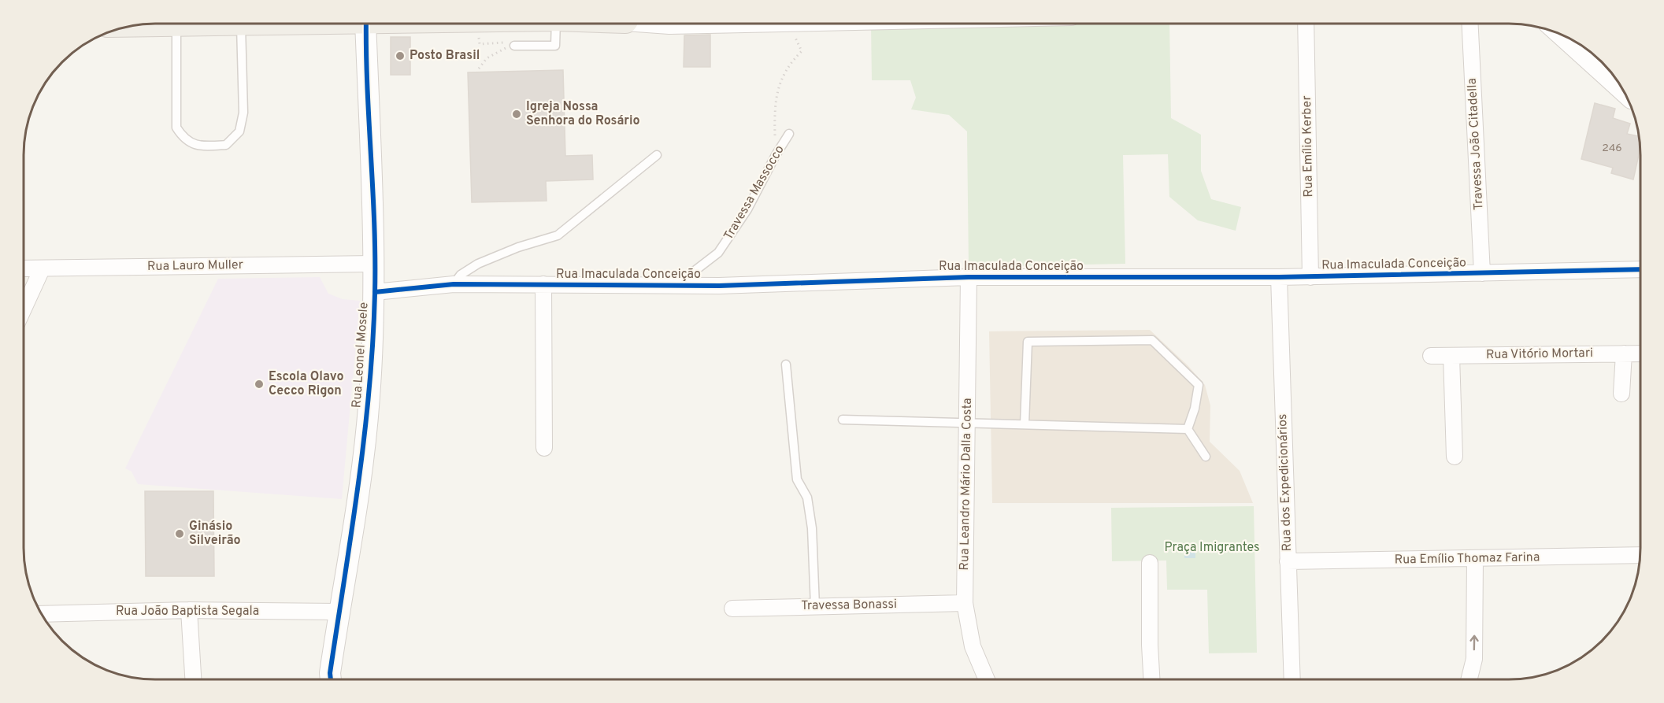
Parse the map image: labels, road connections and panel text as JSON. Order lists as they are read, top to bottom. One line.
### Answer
{"streets":{"street":["Travessa João Citadella","Rua Emílio Kerber","Rua Imaculada Conceição","Rua Lauro Muller","Rua Vitório Mortari","Rua Leonel Mosele","Rua dos Expedicionários","Rua Leandro Mário Dalla Costa","Rua Emílio Thomaz Farina","Travessa Bonassi","Rua João Baptista Segala"],"lane":["Travessa Massocco"]},"crossings":[["Travessa João Citadella","Rua Imaculada Conceição"],["Rua Emílio Kerber","Rua Imaculada Conceição"],["Travessa Massocco","Rua Imaculada Conceição"],["Rua Imaculada Conceição","Rua Leonel Mosele"],["Rua Imaculada Conceição","Rua dos Expedicionários"],["Rua Imaculada Conceição","Rua Leandro Mário Dalla Costa"],["Rua Lauro Muller","Rua Leonel Mosele"],["Rua Leonel Mosele","Rua João Baptista Segala"],["Rua dos Expedicionários","Rua Emílio Thomaz Farina"],["Rua Leandro Mário Dalla Costa","Travessa Bonassi"]],"parks":["Praça Imigrantes"],"places":["Posto Brasil","Igreja Nossa Senhora do Rosário","Escola Olavo Cecco Rigon","Ginásio Silveirão"],"house_numbers":["246"]}
